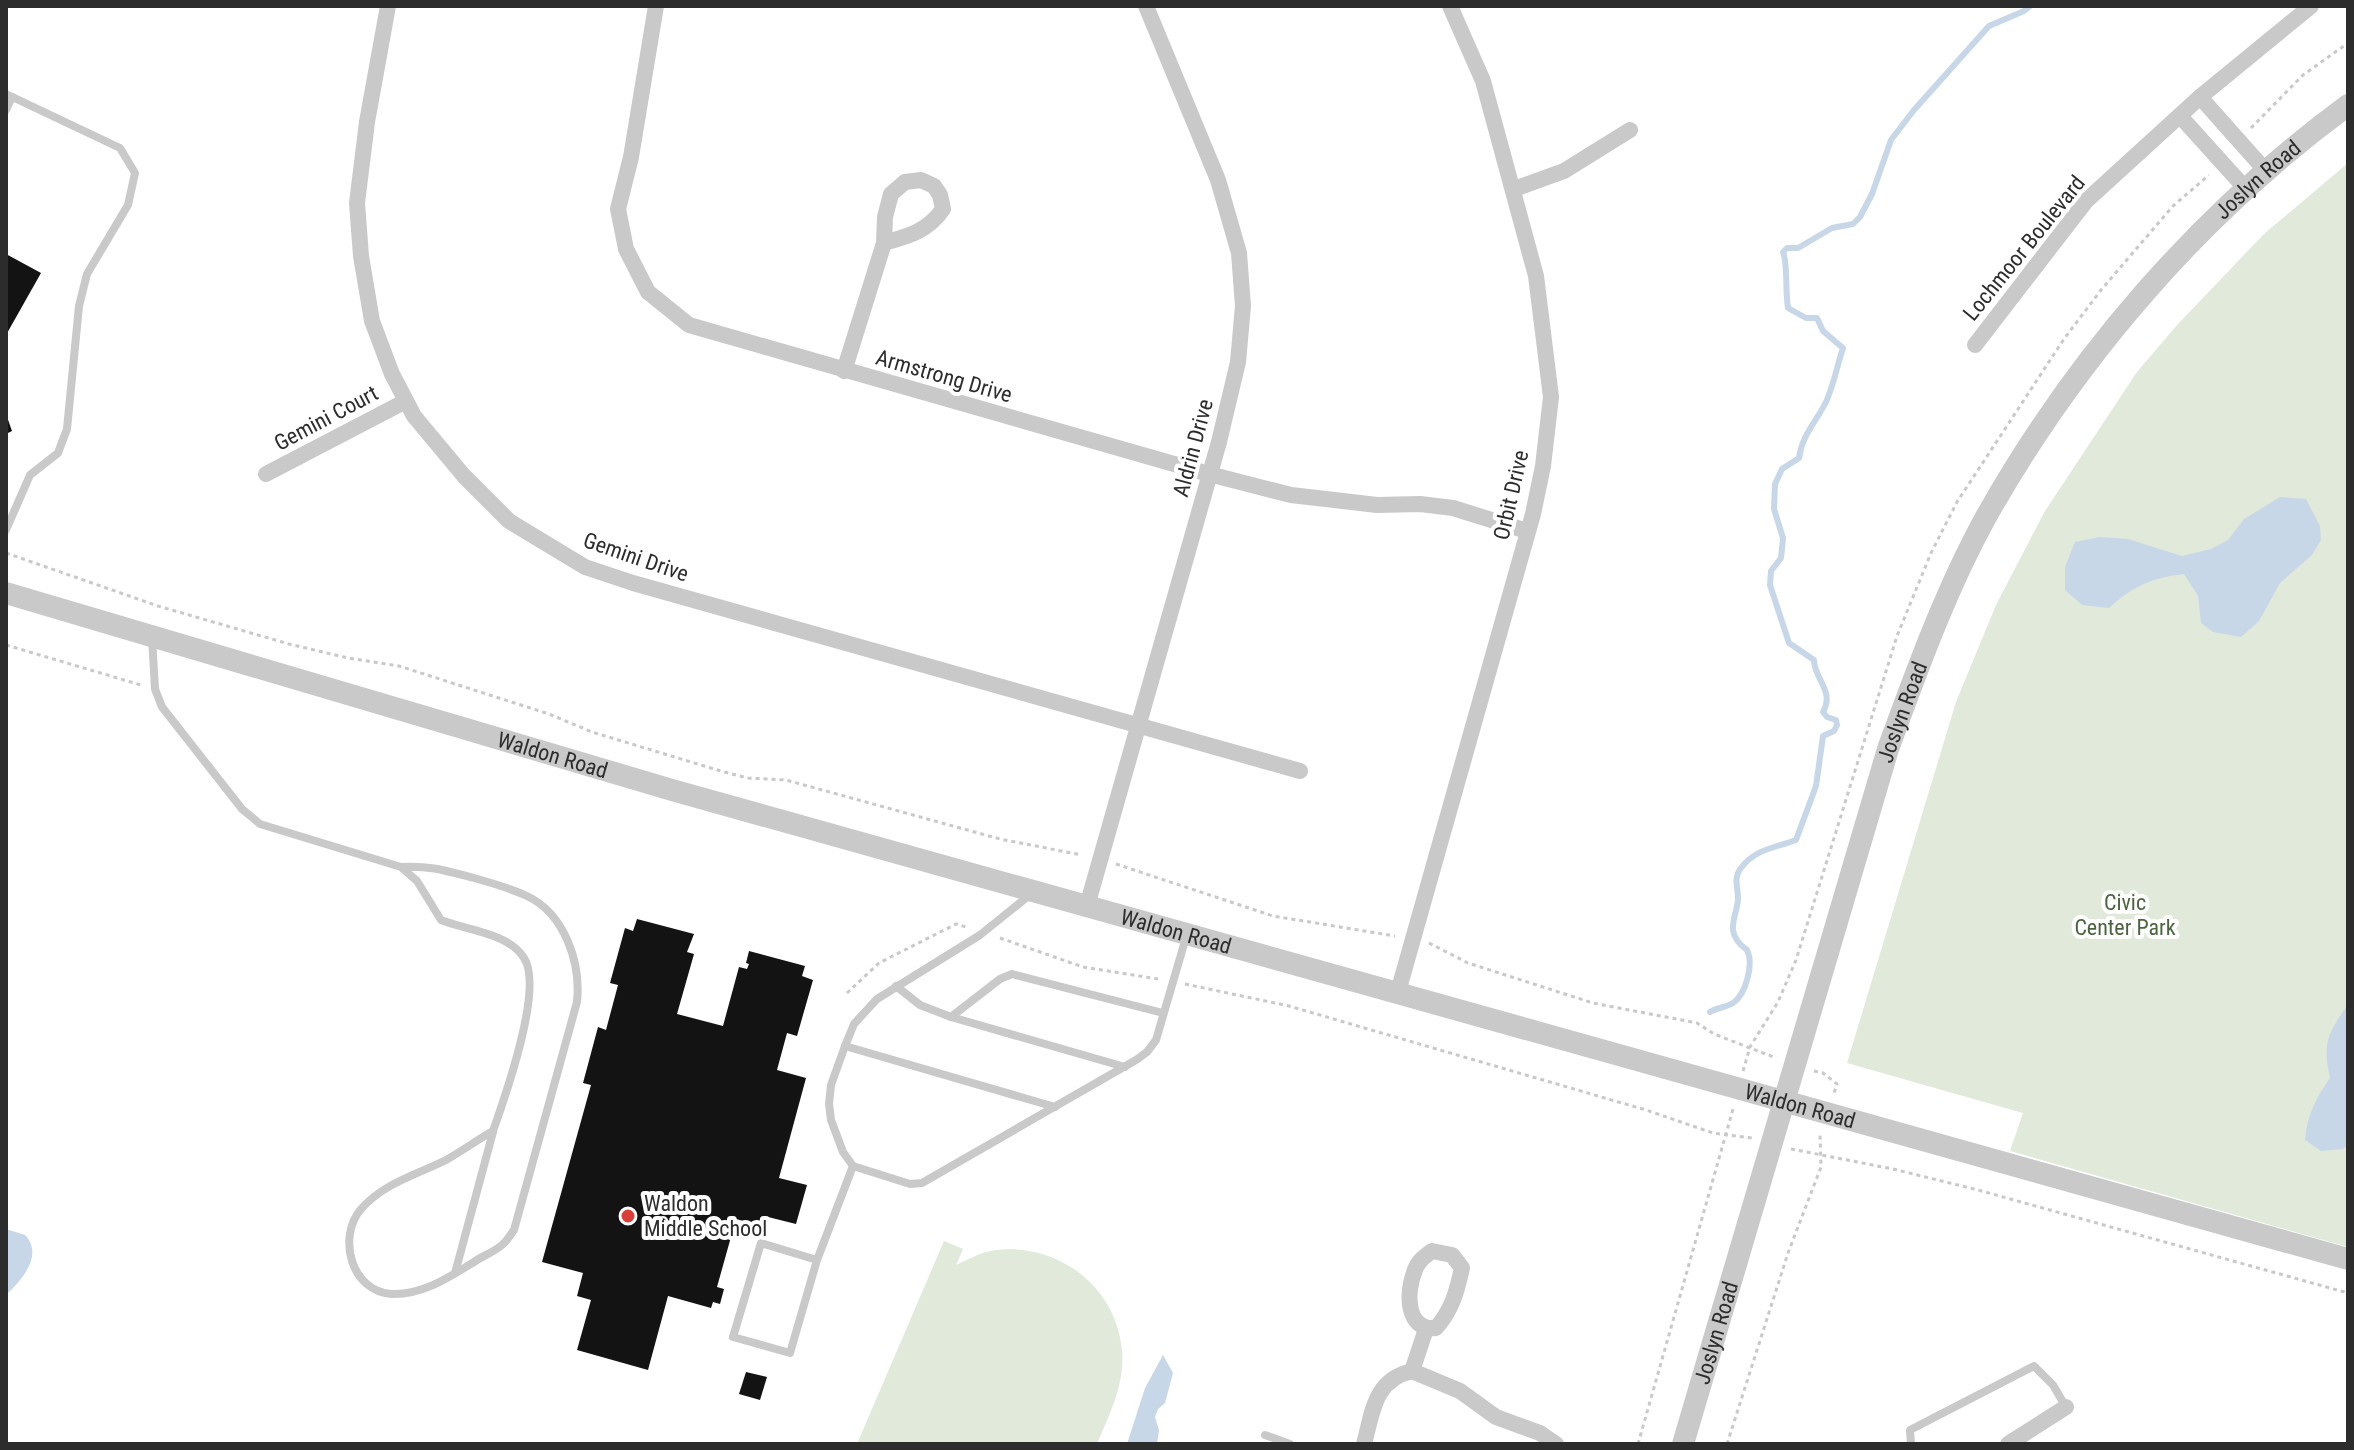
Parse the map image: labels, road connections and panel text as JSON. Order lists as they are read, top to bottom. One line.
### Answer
{"streets":{"street":["Joslyn Road","Lochmoor Boulevard","Armstrong Drive","Gemini Court","Aldrin Drive","Orbit Drive","Gemini Drive","Waldon Road"]},"crossings":[["Joslyn Road","Waldon Road"],["Armstrong Drive","Aldrin Drive"],["Armstrong Drive","Orbit Drive"],["Gemini Court","Gemini Drive"],["Aldrin Drive","Gemini Drive"],["Aldrin Drive","Waldon Road"],["Orbit Drive","Waldon Road"]],"parks":["Civic Center Park"],"places":["Waldon Middle School"]}
